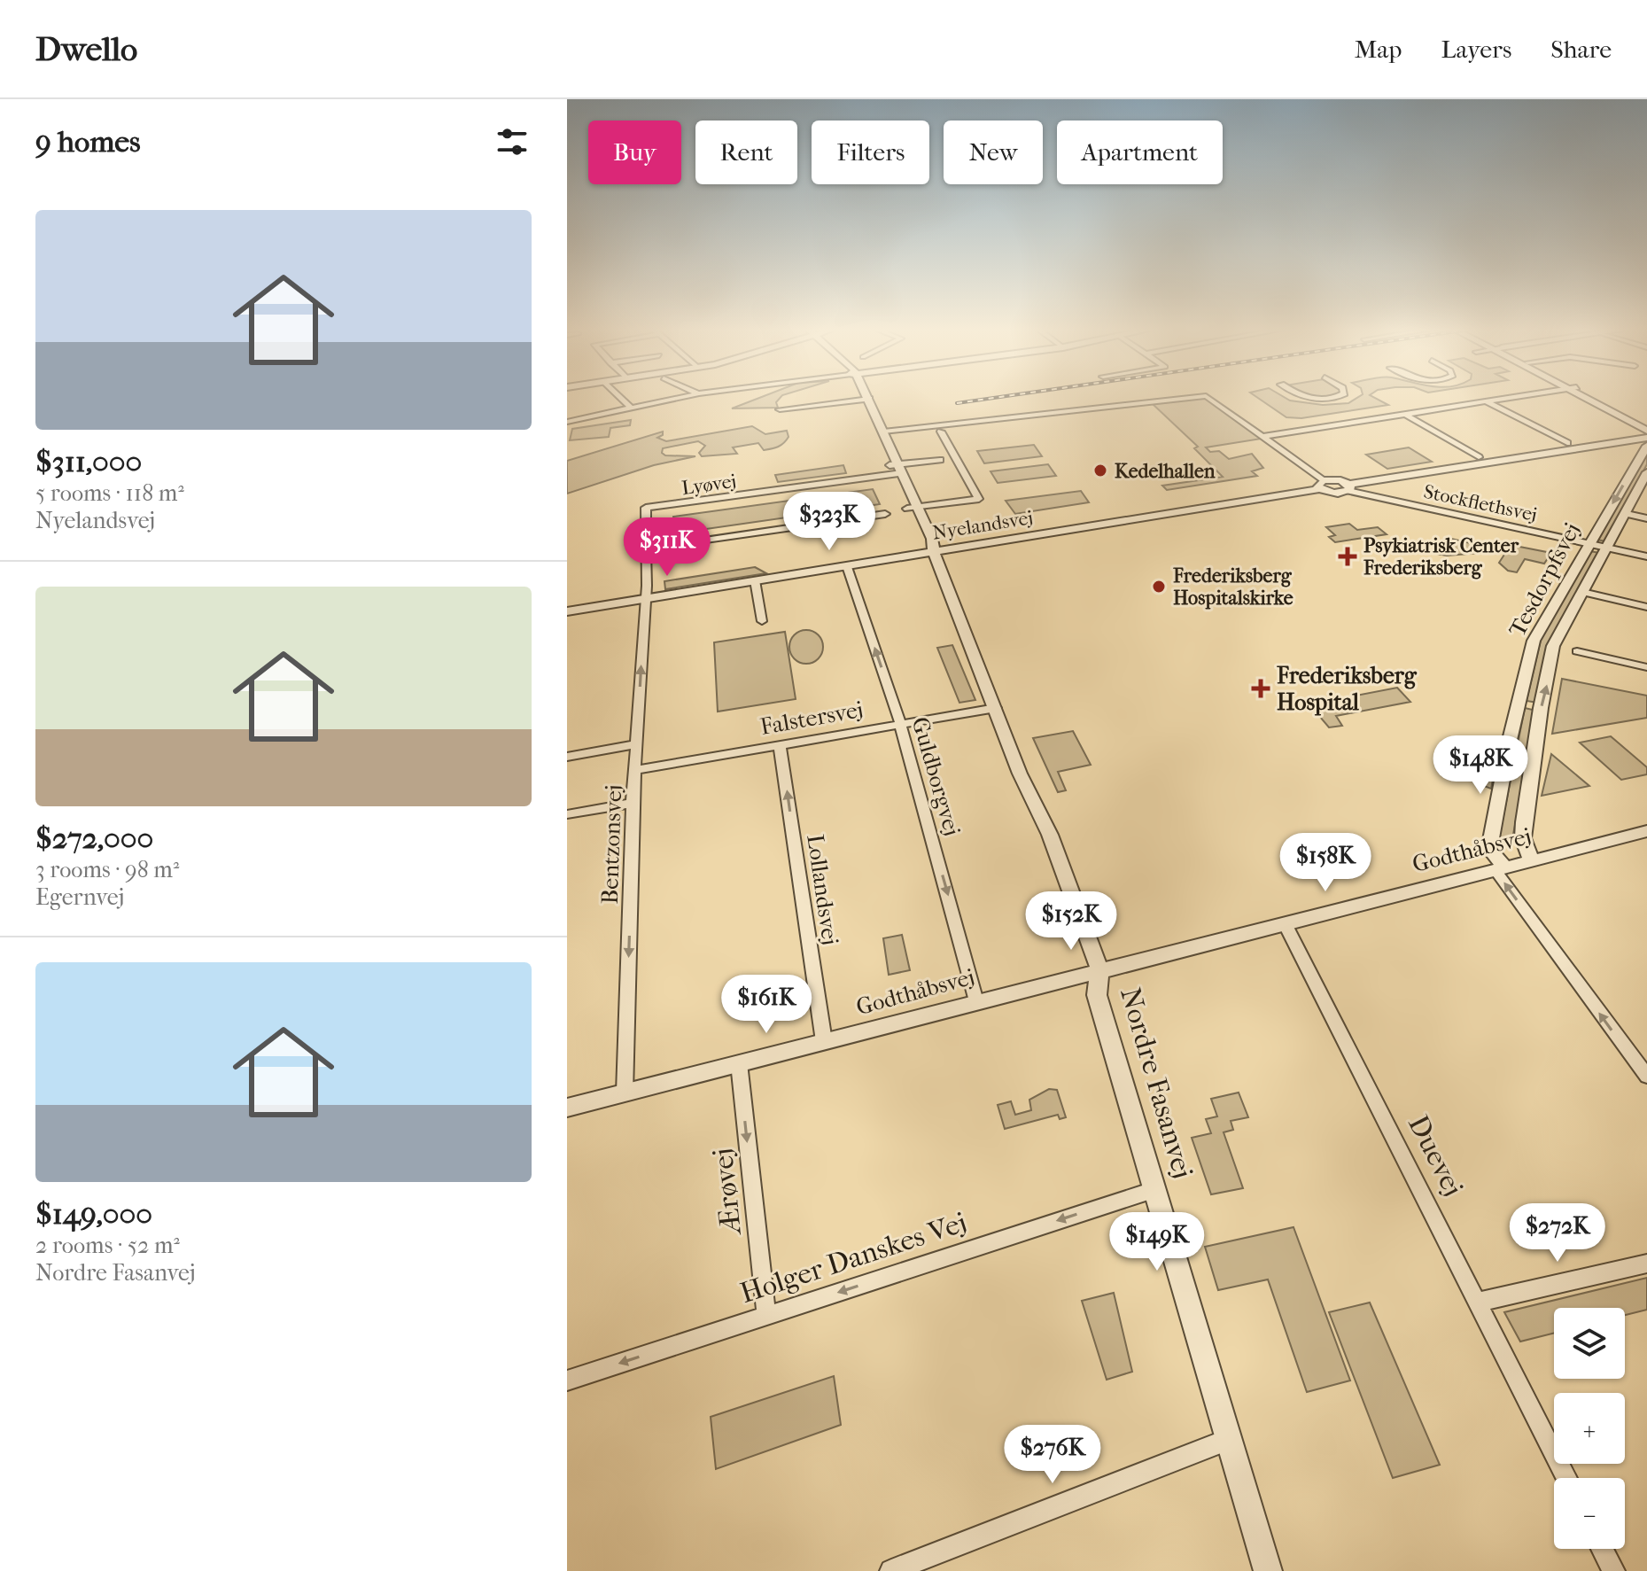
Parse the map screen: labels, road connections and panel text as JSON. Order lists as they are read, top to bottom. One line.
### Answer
{"streets":{"street":["Lyøvej","Stockflethsvej","Nyelandsvej","Tesdorpfsvej","Falstersvej","Guldborgvej","Bentzonsvej","Godthåbsvej","Lollandsvej","Nordre Fasanvej","Duevej","Ærøvej","Holger Danskes Vej"]},"crossings":[["Lyøvej","Bentzonsvej"],["Lyøvej","Nordre Fasanvej"],["Stockflethsvej","Nyelandsvej"],["Stockflethsvej","Tesdorpfsvej"],["Nyelandsvej","Guldborgvej"],["Nyelandsvej","Bentzonsvej"],["Nyelandsvej","Nordre Fasanvej"],["Tesdorpfsvej","Godthåbsvej"],["Falstersvej","Guldborgvej"],["Falstersvej","Bentzonsvej"],["Falstersvej","Lollandsvej"],["Falstersvej","Nordre Fasanvej"],["Guldborgvej","Godthåbsvej"],["Bentzonsvej","Godthåbsvej"],["Godthåbsvej","Lollandsvej"],["Godthåbsvej","Nordre Fasanvej"],["Godthåbsvej","Duevej"],["Godthåbsvej","Ærøvej"],["Nordre Fasanvej","Holger Danskes Vej"],["Ærøvej","Holger Danskes Vej"]],"one_way":["Lollandsvej","Ærøvej","Holger Danskes Vej"],"places":{"other":["Kedelhallen","Frederiksberg Hospitalskirke"],"health":["Psykiatrisk Center Frederiksberg","Frederiksberg Hospital"]},"page":{"header":"Dwello","nav":["Map","Layers","Share"],"heading":"9 homes","chip":["Buy","Rent","Filters","New","Apartment"],"list":[{"name":"$311,000","note":"5 rooms · 118 m² · Nyelandsvej"},{"name":"$272,000","note":"3 rooms · 98 m² · Egernvej"},{"name":"$149,000","note":"2 rooms · 52 m² · Nordre Fasanvej"}],"price":["$323K","$311K","$148K","$158K","$152K","$161K","$272K","$149K","$276K"],"map_buttons":["+","−"]}}
